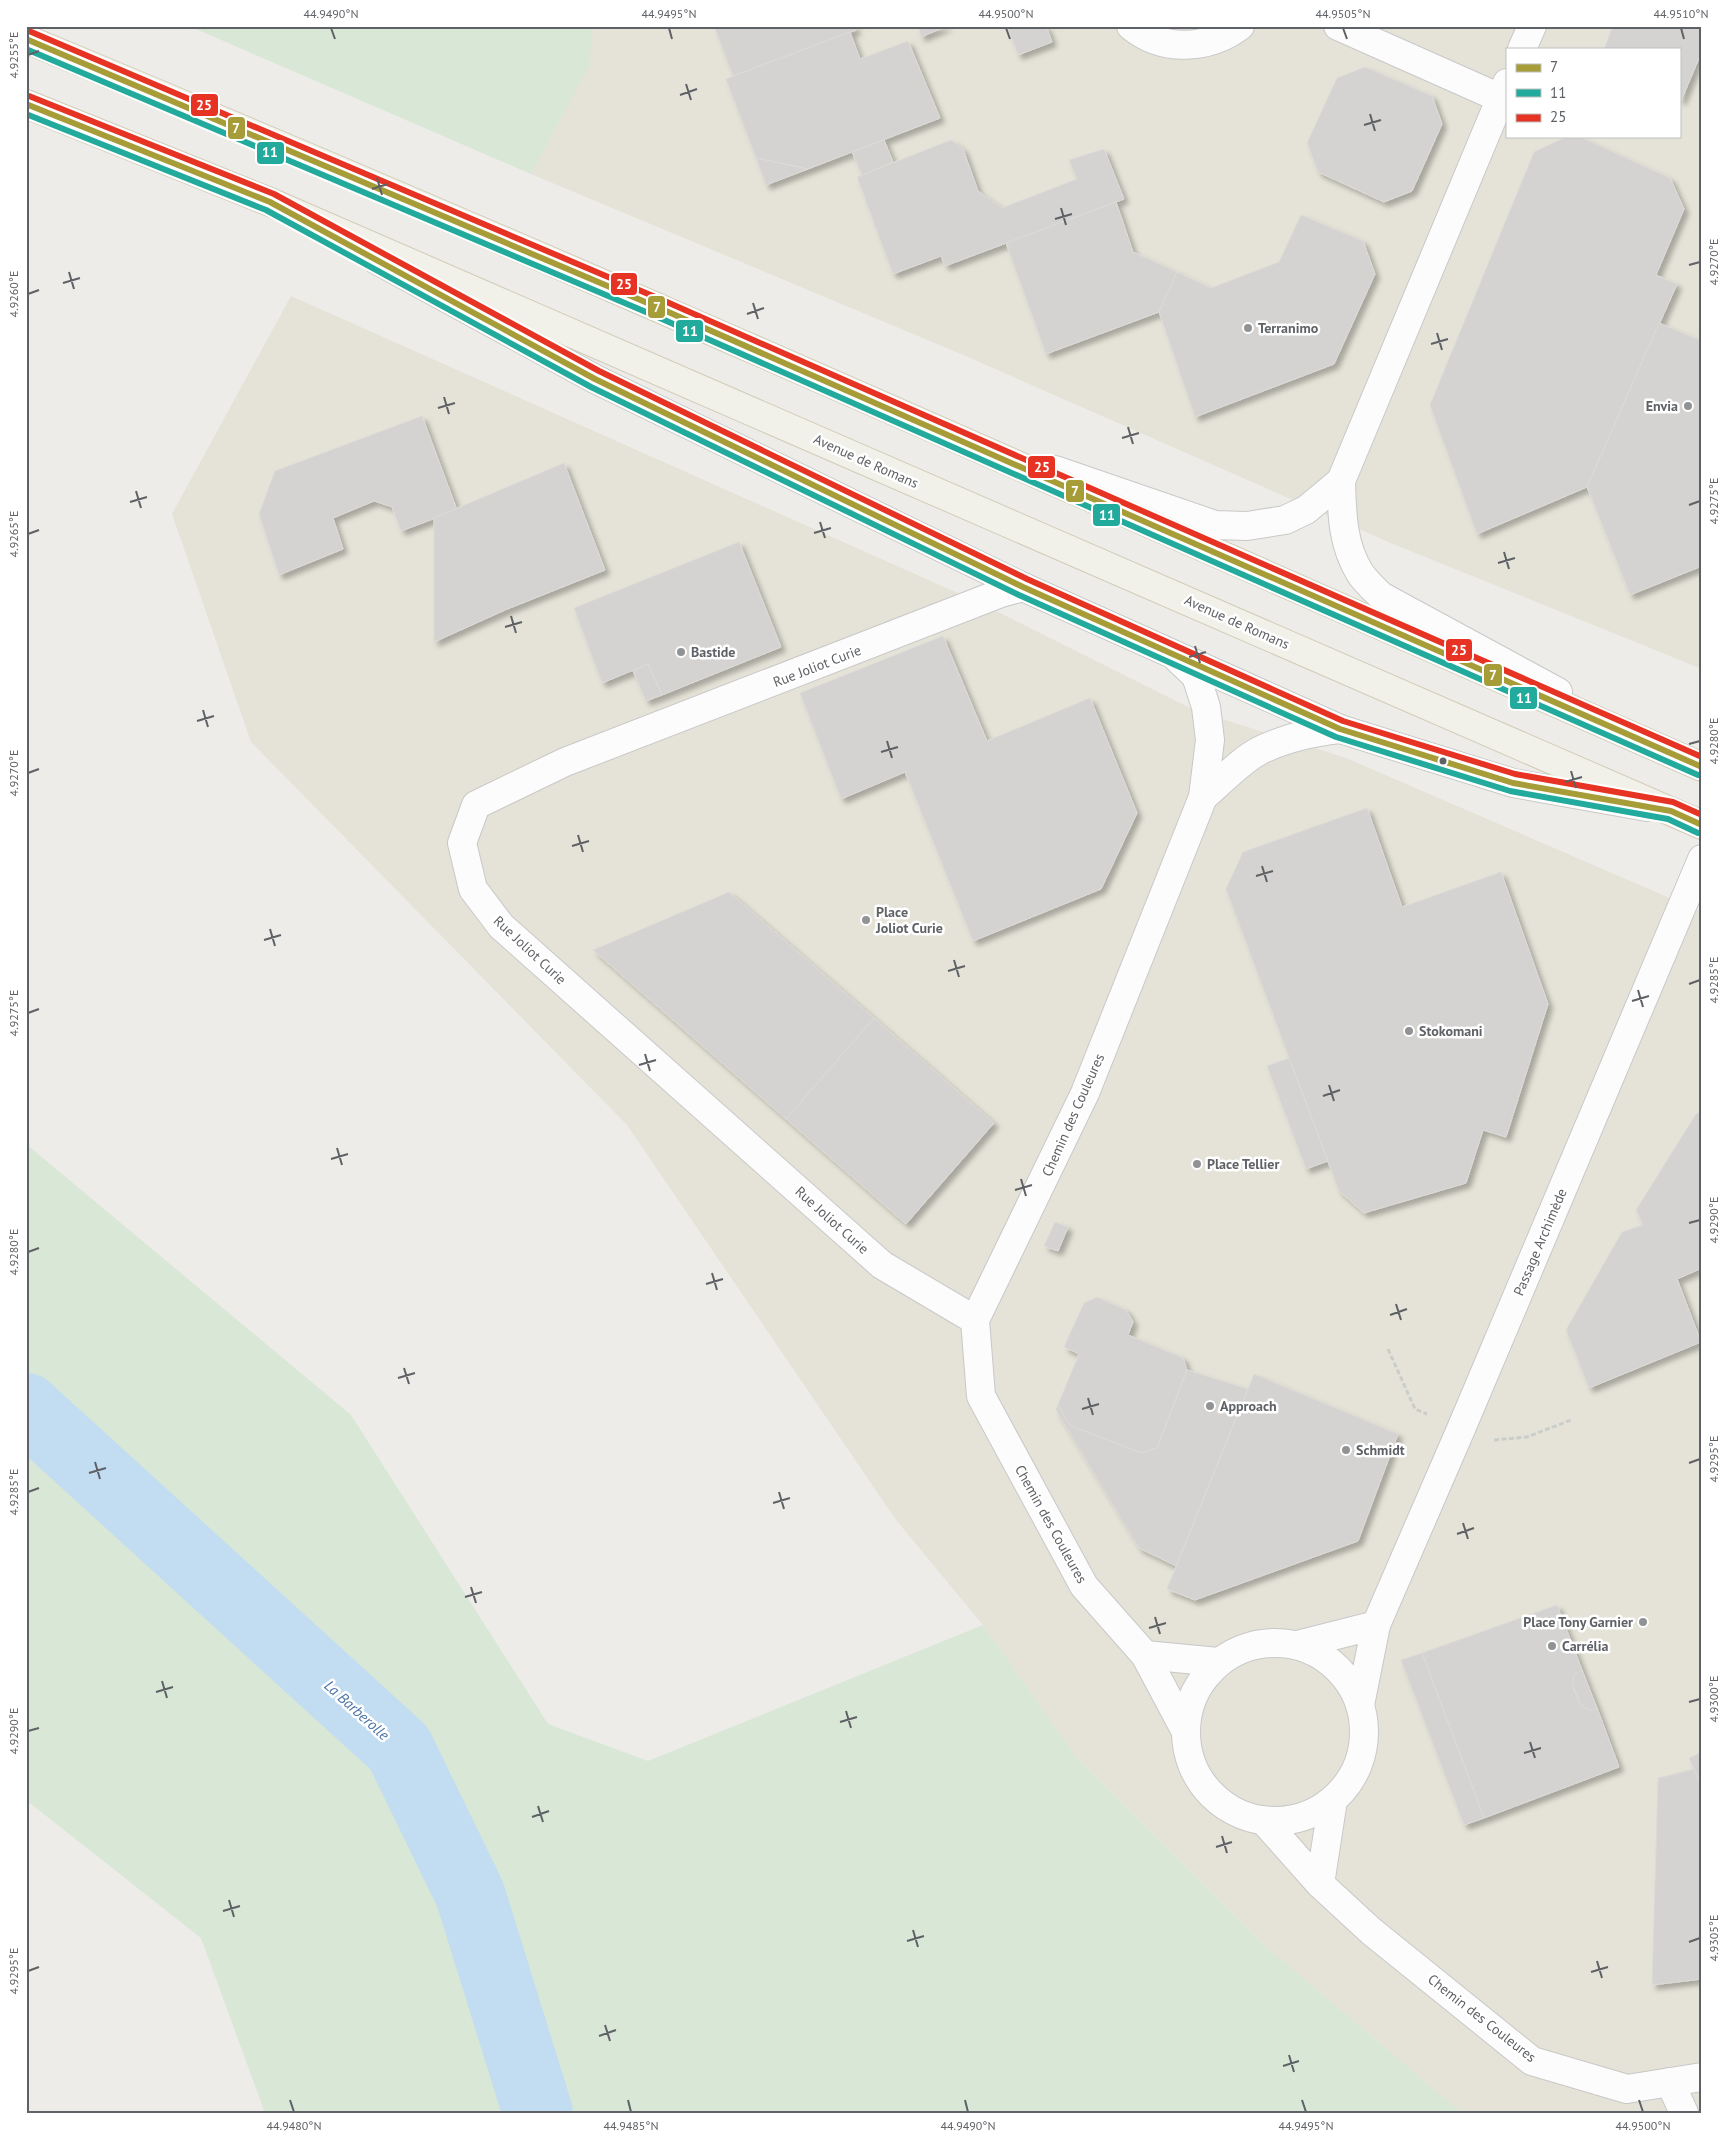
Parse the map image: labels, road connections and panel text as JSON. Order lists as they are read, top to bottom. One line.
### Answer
{"streets":{"main road":["Avenue de Romans"],"street":["Rue Joliot Curie","Chemin des Couleures","Passage Archimède"]},"crossings":[["Rue Joliot Curie","Chemin des Couleures"]],"water":["La Barberolle"],"places":["Terranimo","Envia","Bastide","Place Joliot Curie","Stokomani","Place Tellier","Approach","Schmidt","Place Tony Garnier","Carrélia"],"lines":["transit line 25","transit line 7","transit line 11"],"legend":["7","11","25"],"coordinates":["44.9490°N","44.9495°N","44.9500°N","44.9505°N","44.9510°N","4.9255°E","4.9270°E","4.9260°E","4.9275°E","4.9265°E","4.9280°E","4.9285°E","4.9290°E","4.9295°E","4.9300°E","4.9305°E","44.9480°N","44.9485°N"]}
